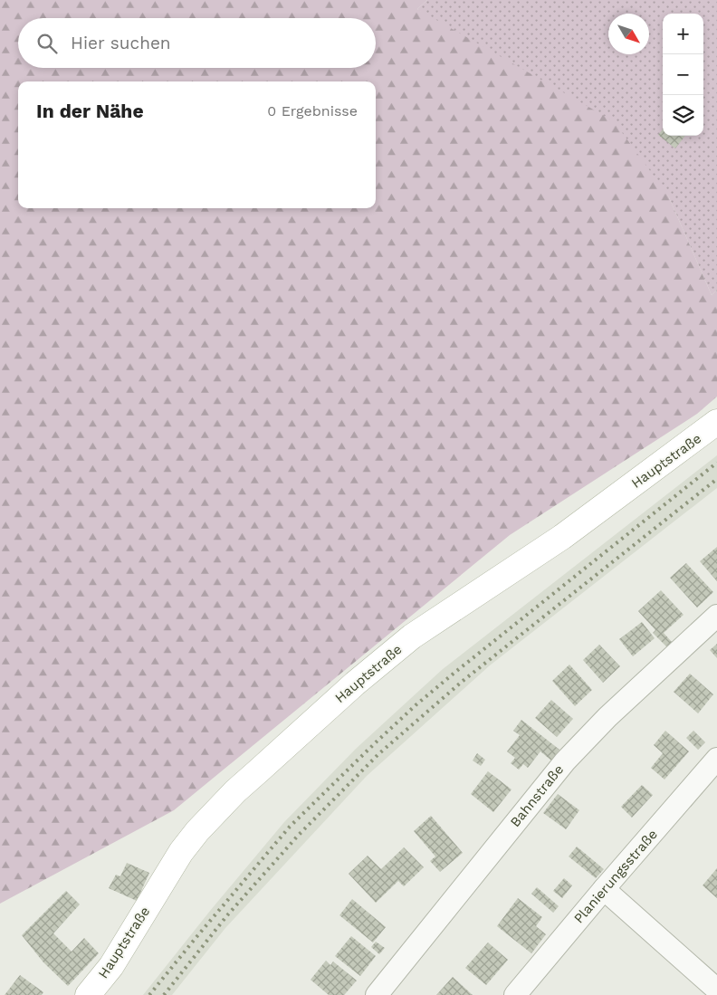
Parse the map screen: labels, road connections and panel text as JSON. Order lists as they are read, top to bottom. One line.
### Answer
{"streets":{"main road":["Hauptstraße"],"street":["Bahnstraße","Planierungsstraße"]},"north":"bottom right","page":{"map_buttons":["+","−"],"search":"Hier suchen","heading":["In der Nähe","0 Ergebnisse"]}}
